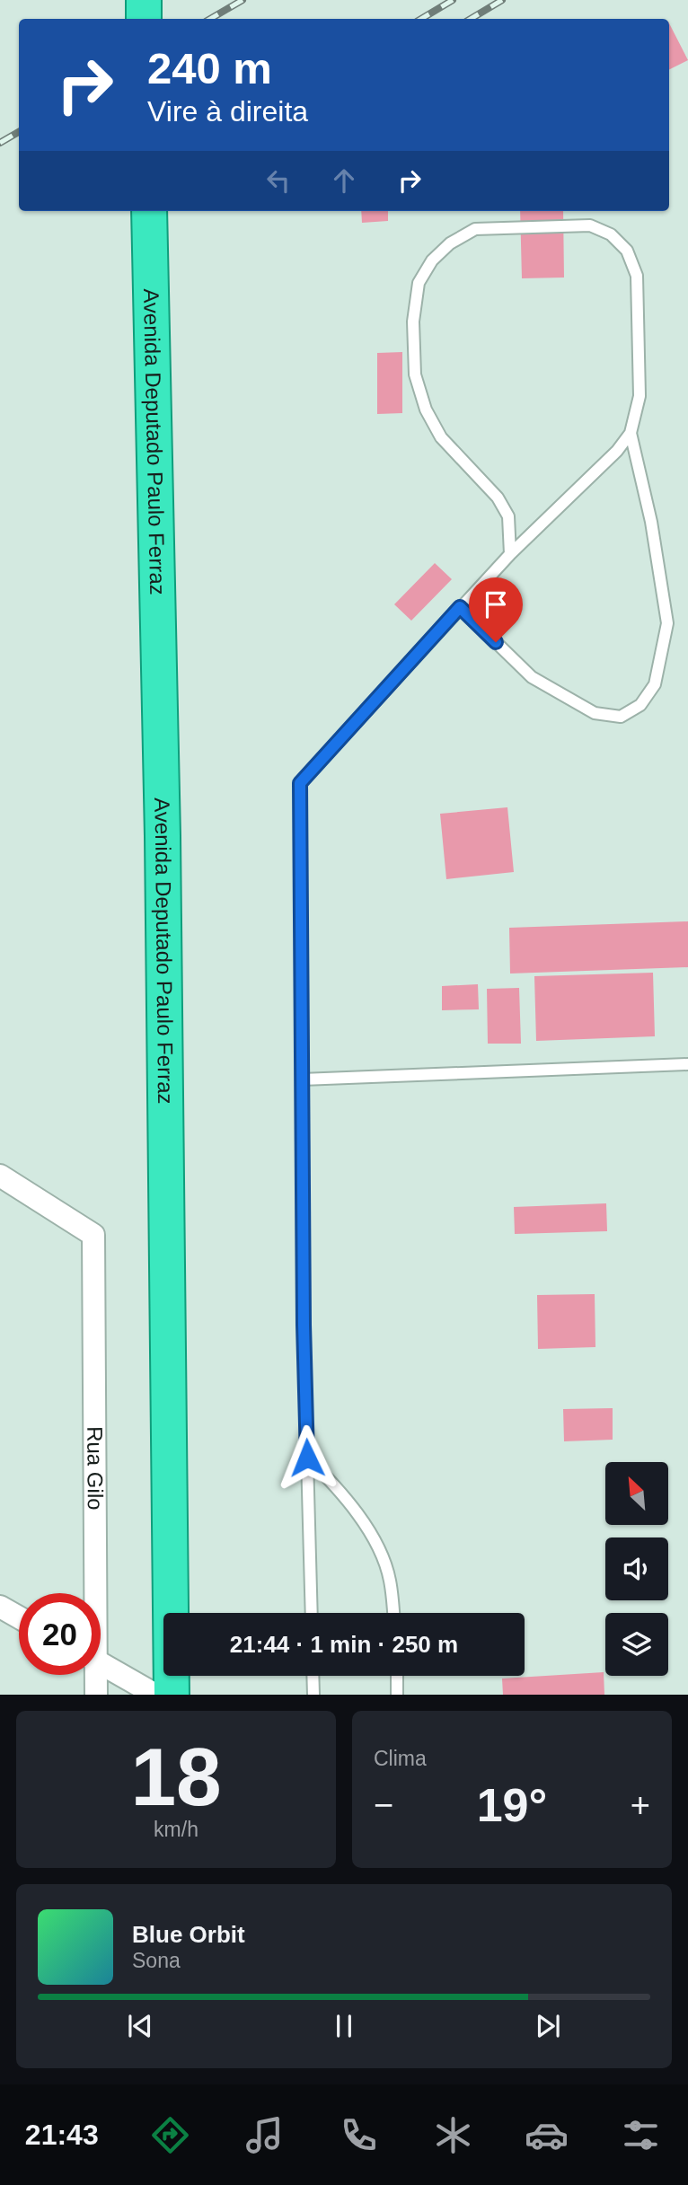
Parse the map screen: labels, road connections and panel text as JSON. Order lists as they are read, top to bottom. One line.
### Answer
{"streets":{"highway":["Avenida Deputado Paulo Ferraz"],"street":["Rua Gilo"]},"north":"top left","page":{"turn":["240 m","Vire à direita"],"limit":"20","trip":"21:44 · 1 min · 250 m","tile":[["18","km/h"],"Clima"],"heat":["−","19°","+"],"song":["Blue Orbit","Sona"],"tabs":"21:43"}}
